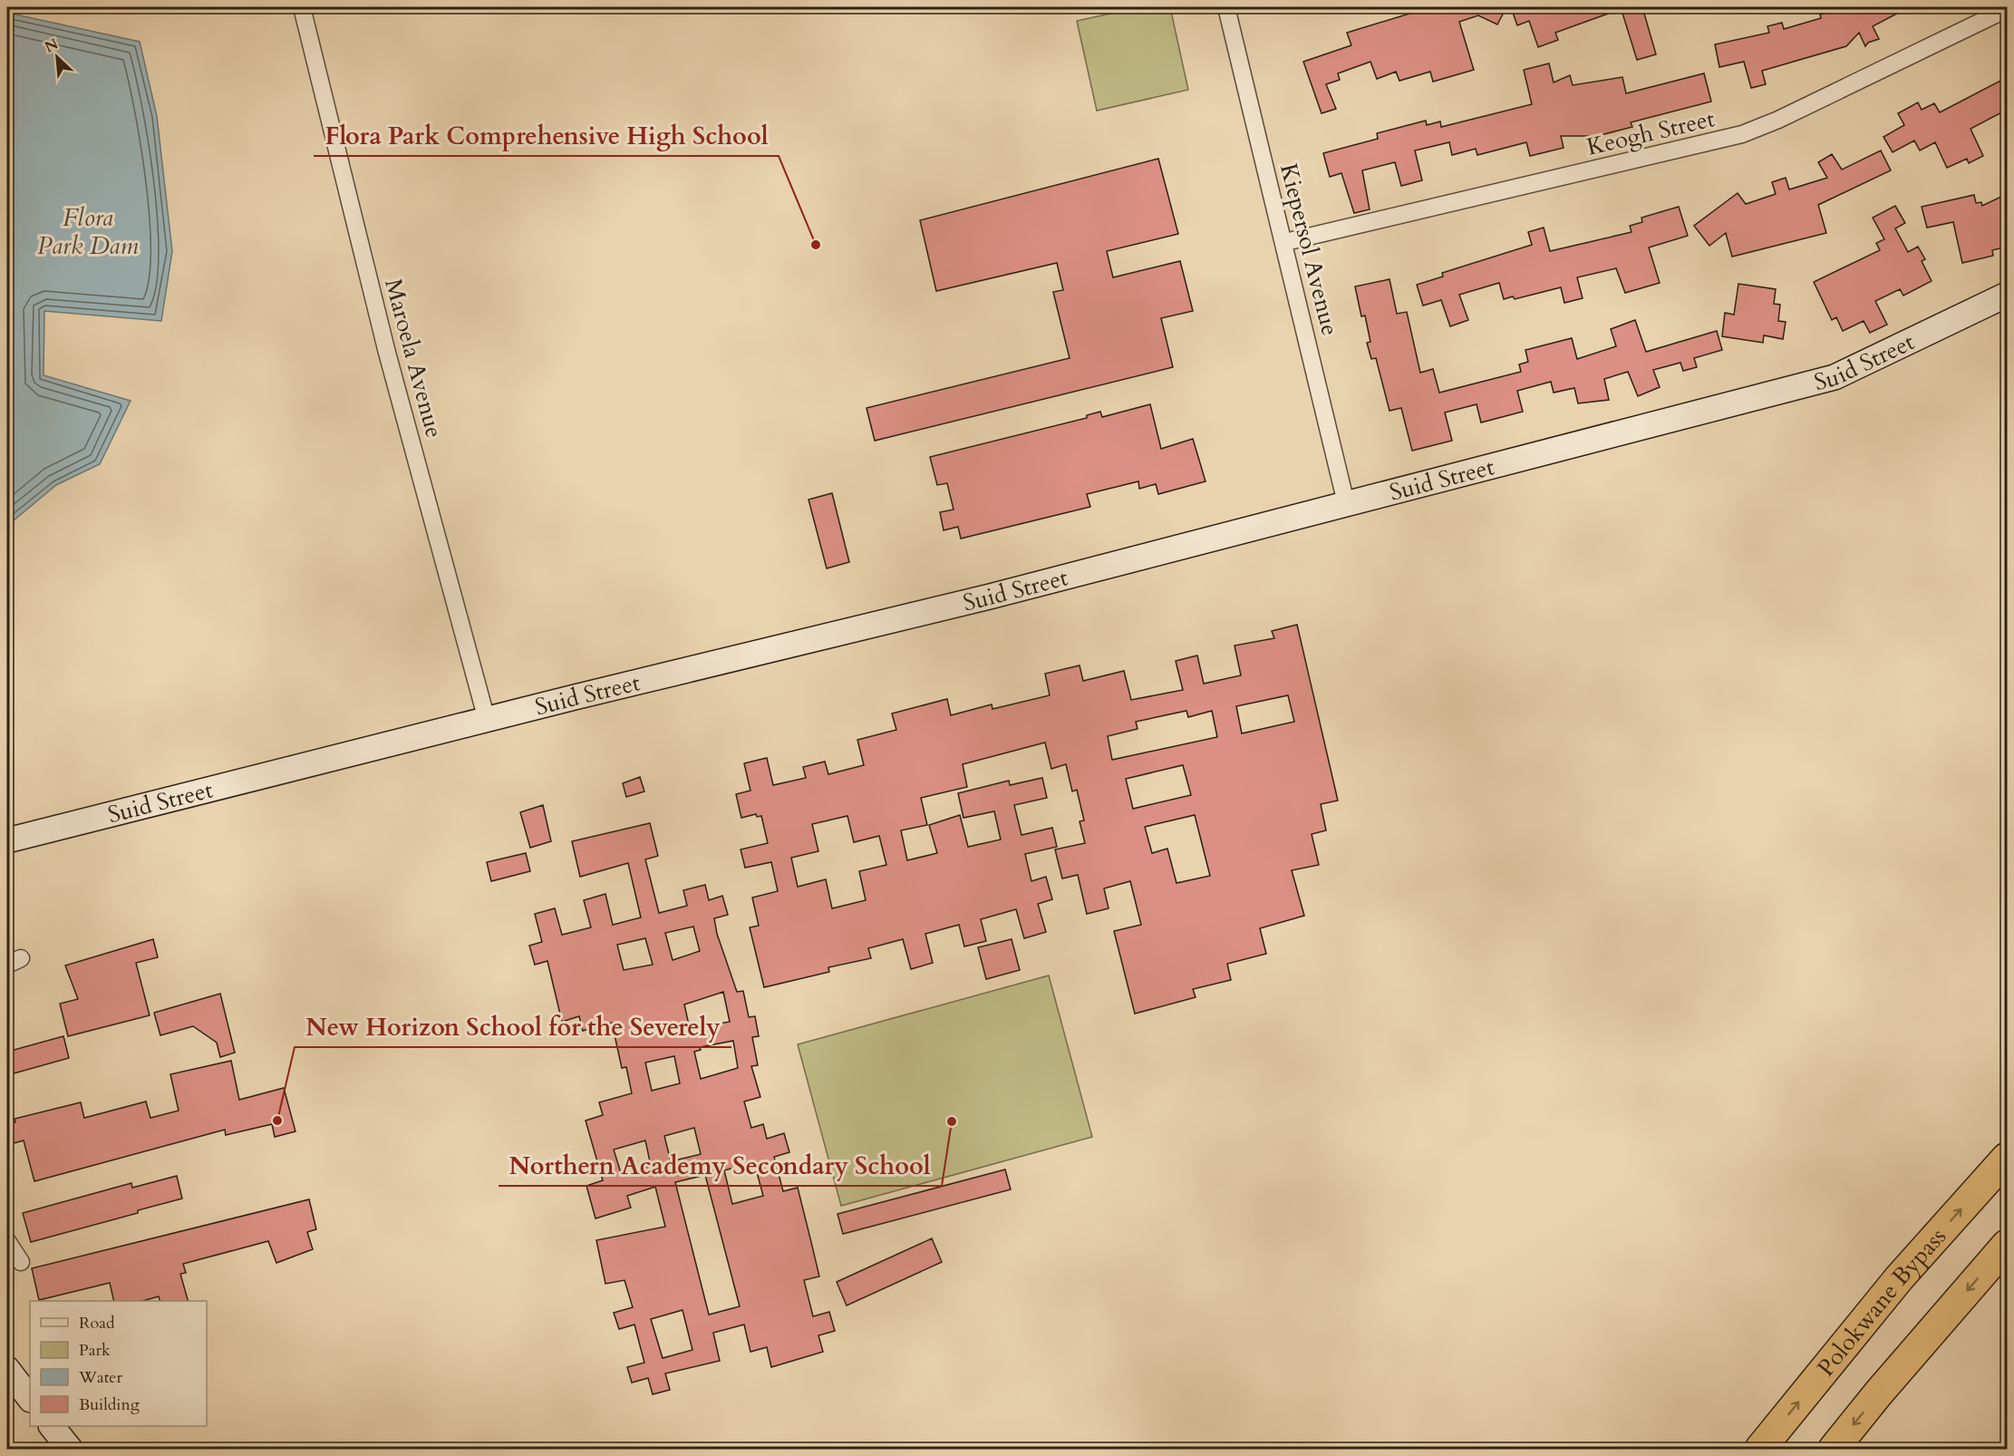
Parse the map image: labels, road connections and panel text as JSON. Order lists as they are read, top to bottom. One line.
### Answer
{"streets":{"highway":["Polokwane Bypass"],"street":["Keogh Street","Kiepersol Avenue","Maroela Avenue","Suid Street"]},"crossings":[["Keogh Street","Kiepersol Avenue"],["Kiepersol Avenue","Suid Street"],["Maroela Avenue","Suid Street"]],"water":["Flora Park Dam"],"places":["Flora Park Comprehensive High School","New Horizon School for the Severely","Northern Academy Secondary School"],"legend":["Road","Park","Water","Building"],"north":"top left"}
